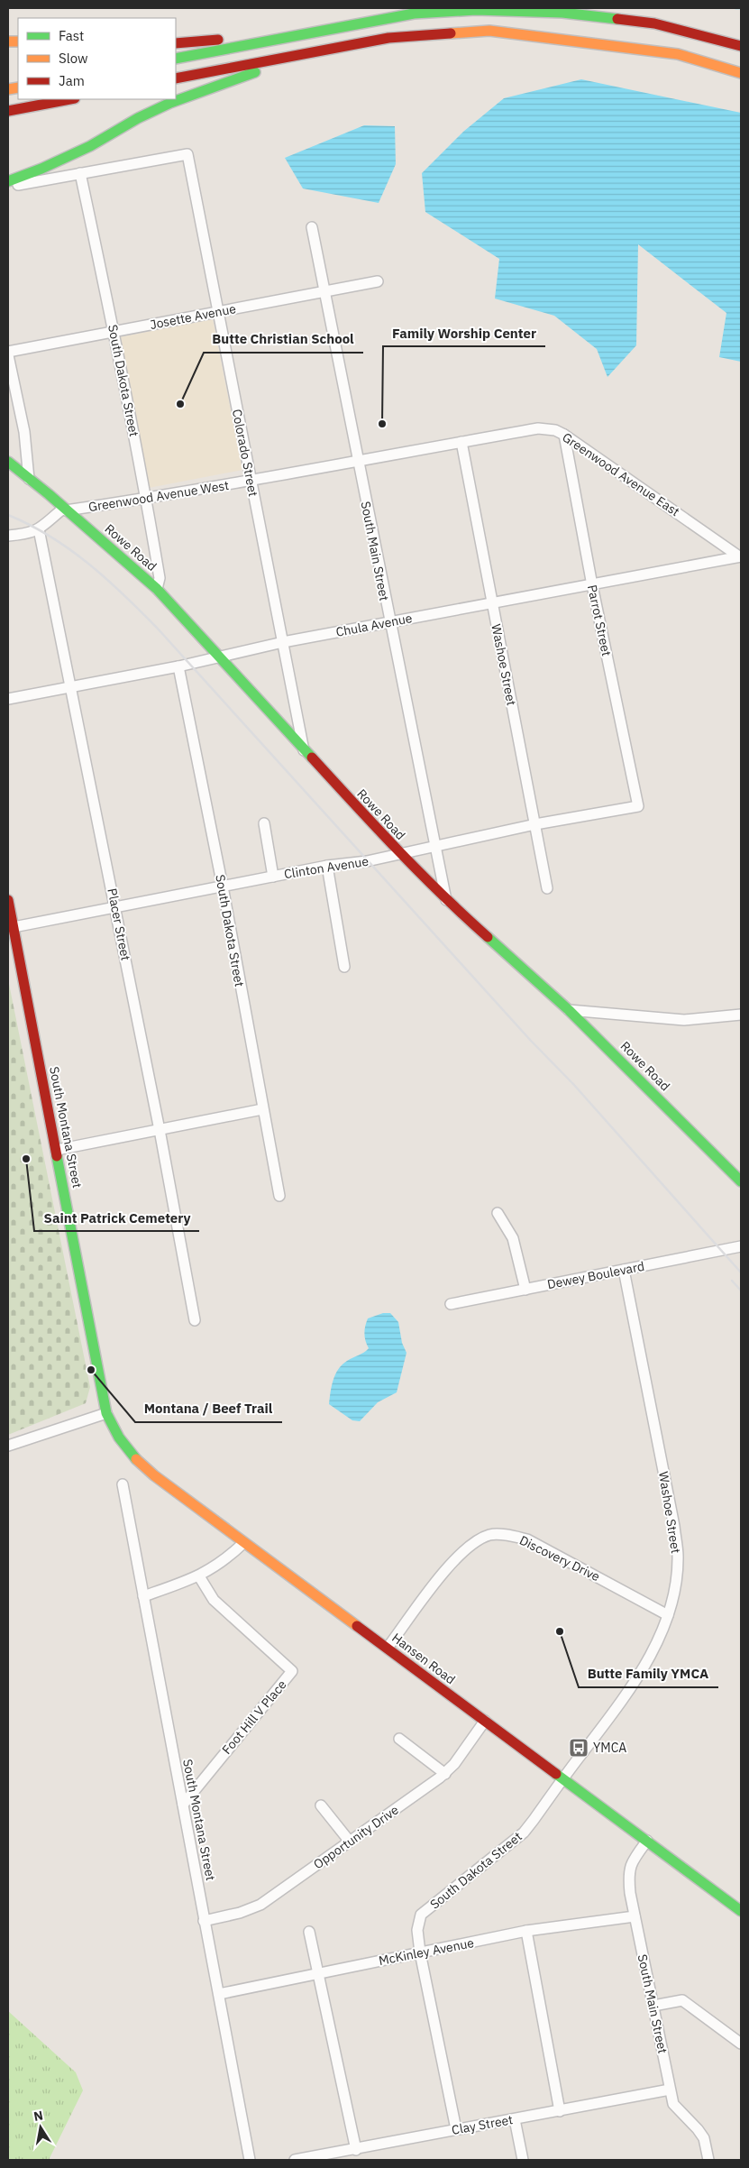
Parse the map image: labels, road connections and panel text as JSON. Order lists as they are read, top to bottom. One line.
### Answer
{"streets":{"main road":["Rowe Road","South Montana Street","Hansen Road"],"street":["Josette Avenue","South Dakota Street","Colorado Street","Greenwood Avenue East","Greenwood Avenue West","South Main Street","Parrot Street","Chula Avenue","Washoe Street","Clinton Avenue","Placer Street","Dewey Boulevard","Discovery Drive","Foot Hill V Place","Opportunity Drive","McKinley Avenue","Clay Street"]},"crossings":[["Josette Avenue","South Dakota Street"],["Josette Avenue","Colorado Street"],["Josette Avenue","South Main Street"],["South Dakota Street","Colorado Street"],["South Dakota Street","Greenwood Avenue West"],["South Dakota Street","Rowe Road"],["South Dakota Street","Chula Avenue"],["South Dakota Street","Washoe Street"],["South Dakota Street","Clinton Avenue"],["South Dakota Street","Hansen Road"],["South Dakota Street","McKinley Avenue"],["South Dakota Street","Clay Street"],["Colorado Street","Greenwood Avenue West"],["Colorado Street","Rowe Road"],["Colorado Street","Chula Avenue"],["Greenwood Avenue East","Greenwood Avenue West"],["Greenwood Avenue East","South Main Street"],["Greenwood Avenue East","Parrot Street"],["Greenwood Avenue East","Chula Avenue"],["Greenwood Avenue East","Washoe Street"],["Greenwood Avenue West","Rowe Road"],["Greenwood Avenue West","South Main Street"],["Rowe Road","South Main Street"],["Rowe Road","Chula Avenue"],["Rowe Road","Clinton Avenue"],["South Main Street","Chula Avenue"],["South Main Street","Clinton Avenue"],["South Main Street","Hansen Road"],["South Main Street","McKinley Avenue"],["South Main Street","Clay Street"],["Parrot Street","Chula Avenue"],["Parrot Street","Clinton Avenue"],["Chula Avenue","Washoe Street"],["Chula Avenue","Placer Street"],["Washoe Street","Clinton Avenue"],["Washoe Street","Dewey Boulevard"],["Washoe Street","Discovery Drive"],["Washoe Street","Hansen Road"],["Clinton Avenue","Placer Street"],["Clinton Avenue","South Montana Street"],["South Montana Street","Hansen Road"],["South Montana Street","Foot Hill V Place"],["South Montana Street","Opportunity Drive"],["South Montana Street","McKinley Avenue"],["Discovery Drive","Hansen Road"],["Hansen Road","Opportunity Drive"]],"places":{"other":["Butte Christian School","Family Worship Center","Saint Patrick Cemetery","Montana / Beef Trail","Butte Family YMCA"],"bus stop":["YMCA"]},"legend":["Fast","Slow","Jam"],"north":"top"}
